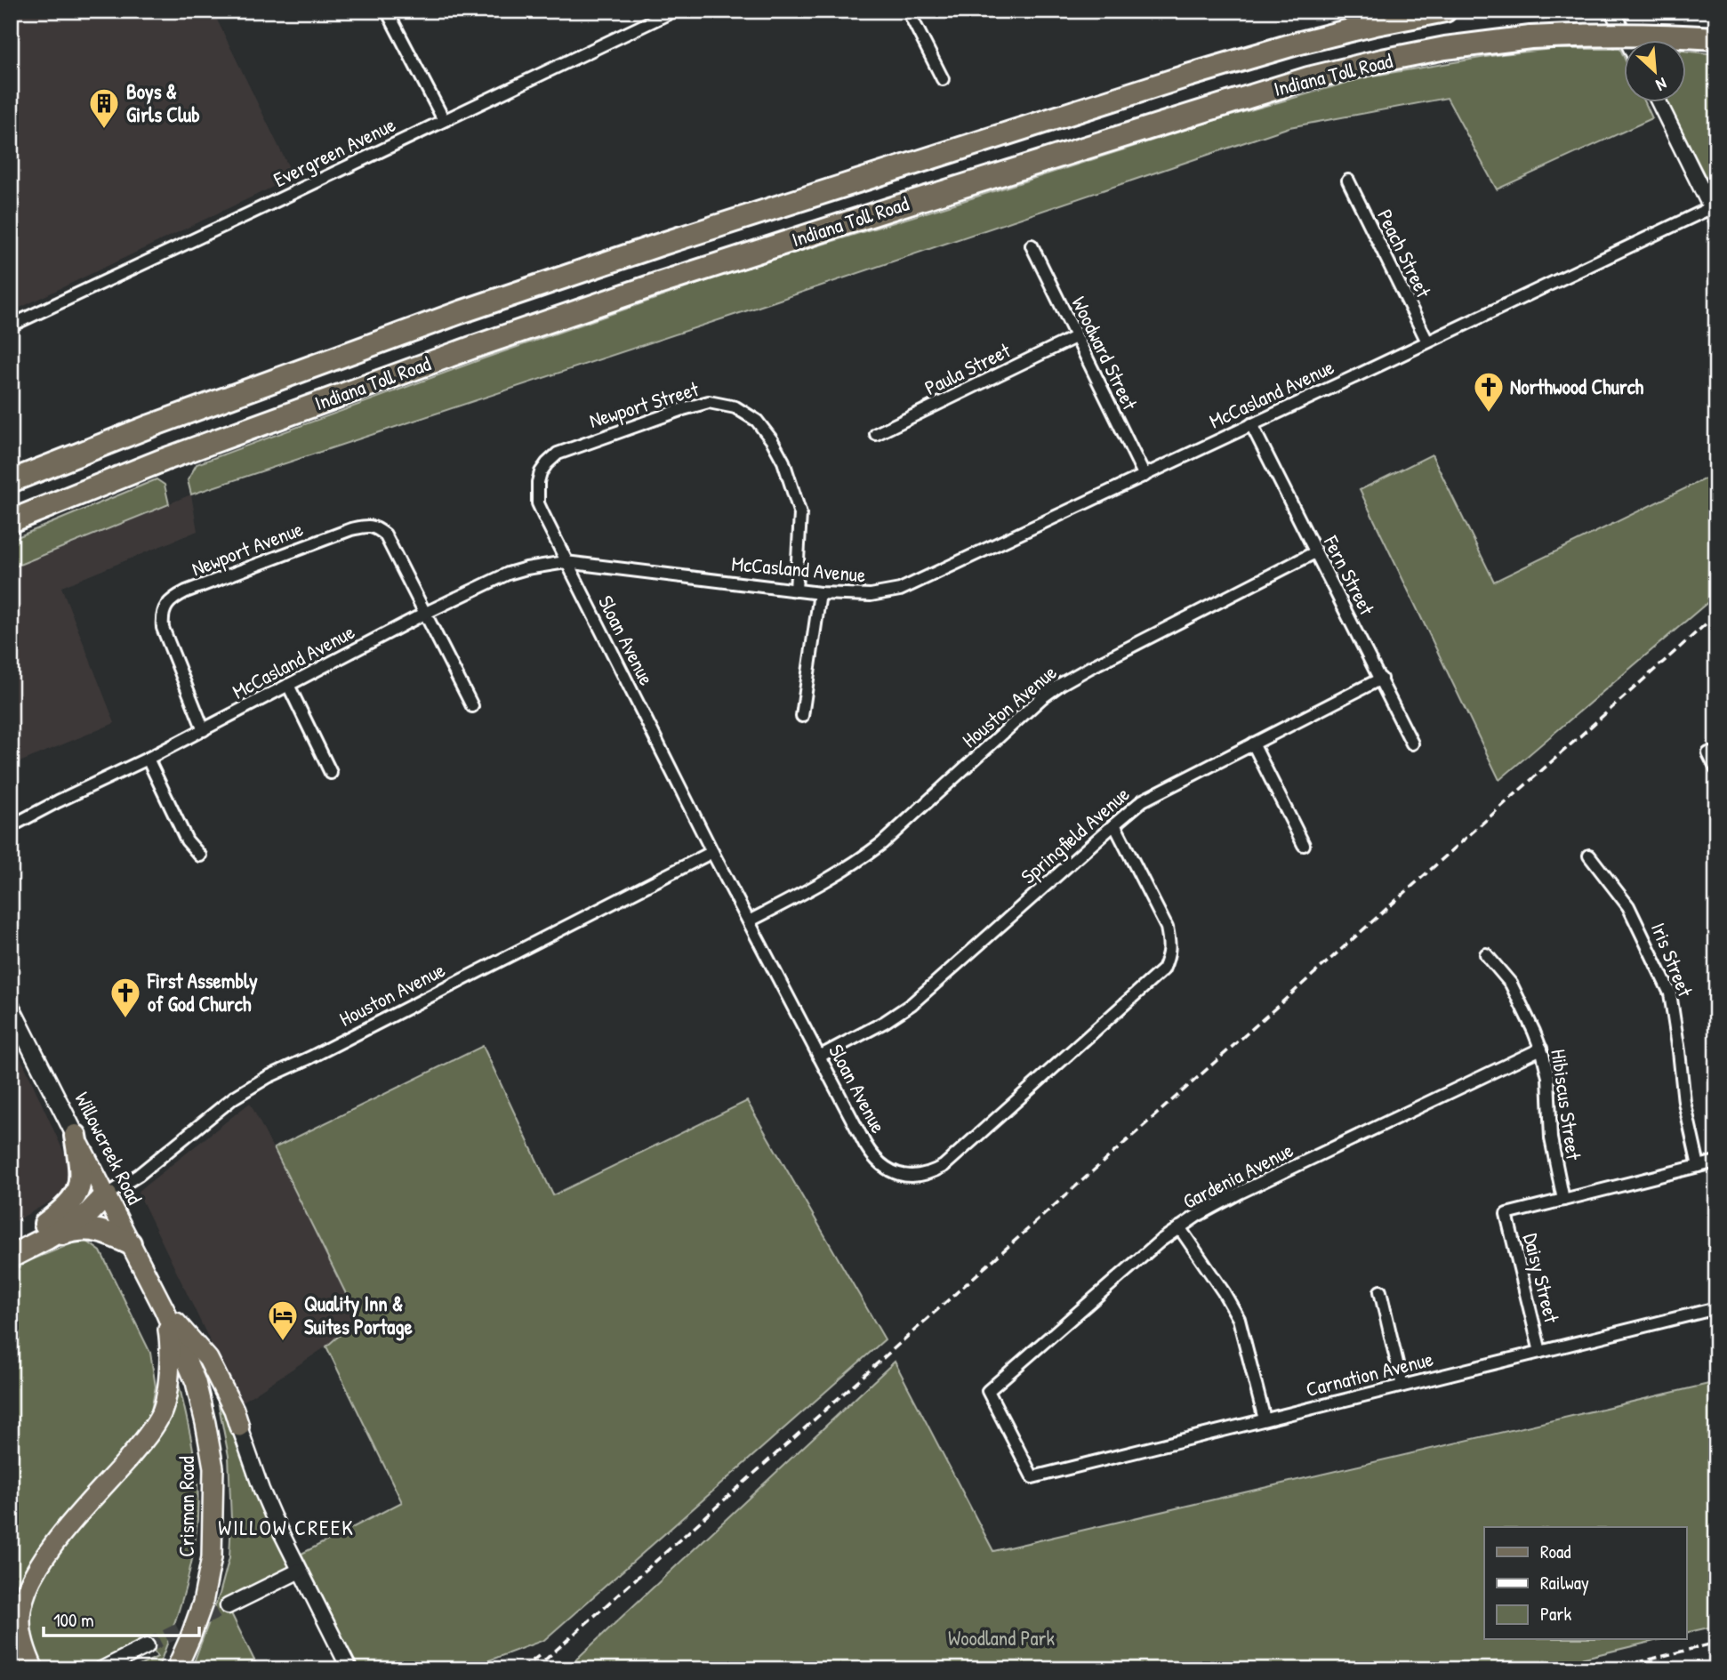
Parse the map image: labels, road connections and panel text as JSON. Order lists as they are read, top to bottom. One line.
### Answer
{"streets":{"highway":["Indiana Toll Road"],"main road":["Willowcreek Road","Crisman Road"],"street":["Evergreen Avenue","Peach Street","Woodward Street","Paula Street","McCasland Avenue","Newport Street","Newport Avenue","Fern Street","Sloan Avenue","Houston Avenue","Springfield Avenue","Iris Street","Hibiscus Street","Gardenia Avenue","Daisy Street","Carnation Avenue"]},"crossings":[["Peach Street","McCasland Avenue"],["Woodward Street","Paula Street"],["Woodward Street","McCasland Avenue"],["McCasland Avenue","Newport Street"],["McCasland Avenue","Newport Avenue"],["McCasland Avenue","Fern Street"],["McCasland Avenue","Sloan Avenue"],["Newport Street","Sloan Avenue"],["Fern Street","Houston Avenue"],["Fern Street","Springfield Avenue"],["Sloan Avenue","Houston Avenue"],["Sloan Avenue","Springfield Avenue"],["Houston Avenue","Willowcreek Road"],["Hibiscus Street","Gardenia Avenue"],["Hibiscus Street","Daisy Street"],["Willowcreek Road","Crisman Road"],["Gardenia Avenue","Carnation Avenue"],["Daisy Street","Carnation Avenue"]],"districts":["WILLOW CREEK"],"parks":["Woodland Park"],"places":{"building":["Boys & Girls Club"],"church":["Northwood Church","First Assembly of God Church"],"hotel":["Quality Inn & Suites Portage"]},"legend":["Road","Railway","Park"],"scale_bar":"100 m","north":"bottom right"}
